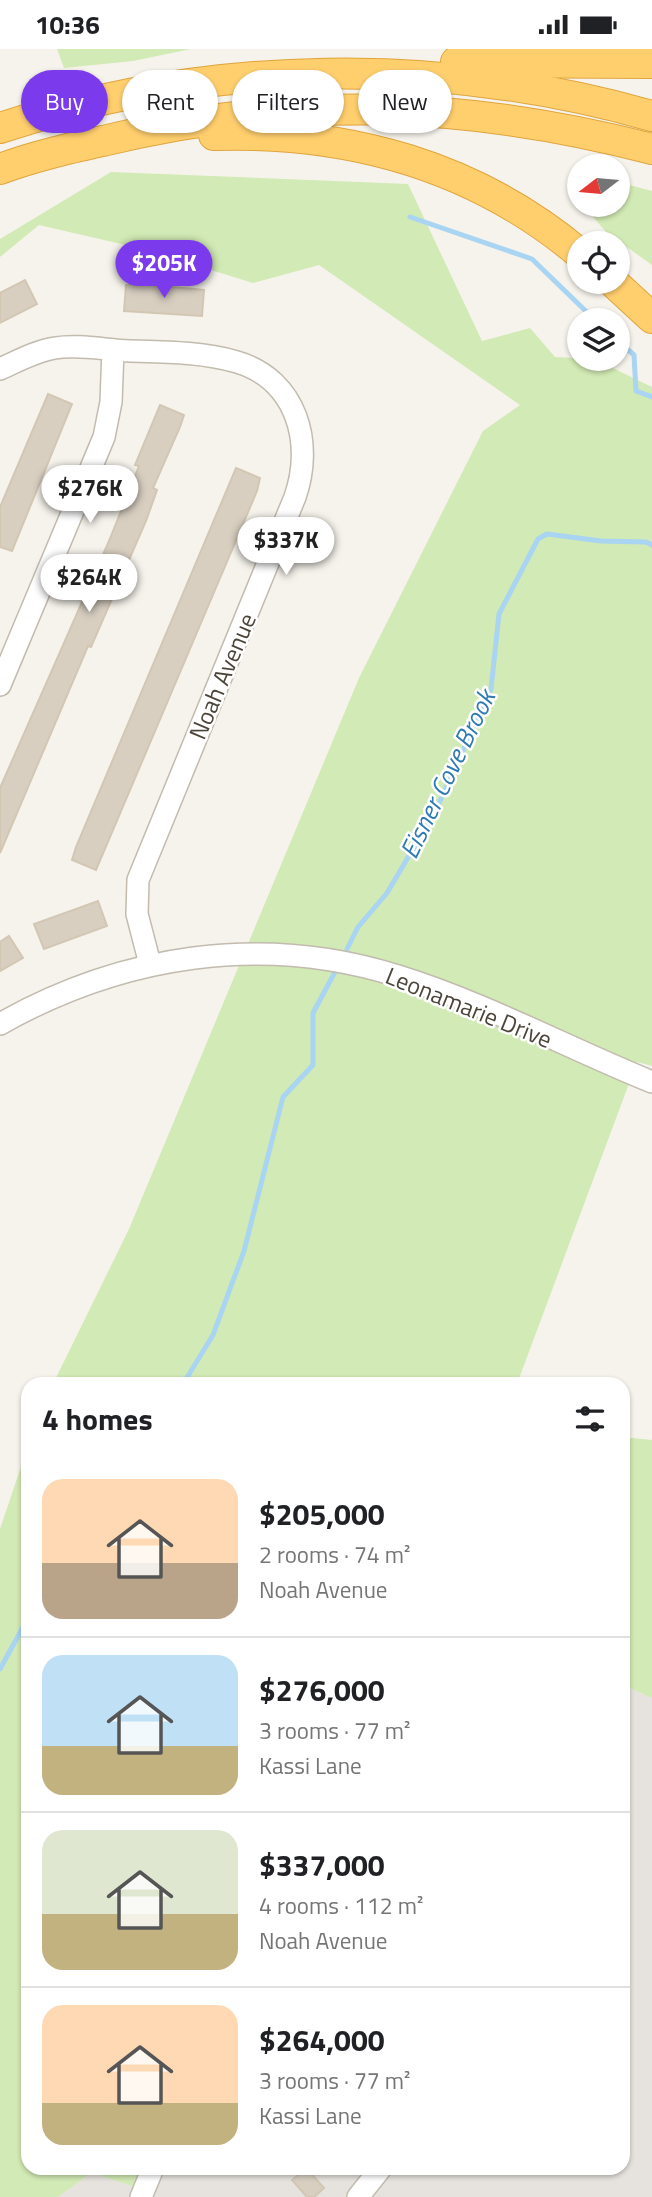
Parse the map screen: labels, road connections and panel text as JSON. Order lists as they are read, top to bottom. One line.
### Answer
{"streets":{"street":["Noah Avenue","Leonamarie Drive"]},"crossings":[["Noah Avenue","Leonamarie Drive"]],"water":["Eisner Cove Brook"],"north":"left","page":{"status":"10:36","chip":["Buy","Rent","Filters","New"],"price":["$205K","$276K","$337K","$264K"],"heading":"4 homes","list":[{"name":"$205,000","note":"2 rooms · 74 m² · Noah Avenue"},{"name":"$276,000","note":"3 rooms · 77 m² · Kassi Lane"},{"name":"$337,000","note":"4 rooms · 112 m² · Noah Avenue"},{"name":"$264,000","note":"3 rooms · 77 m² · Kassi Lane"}]}}
